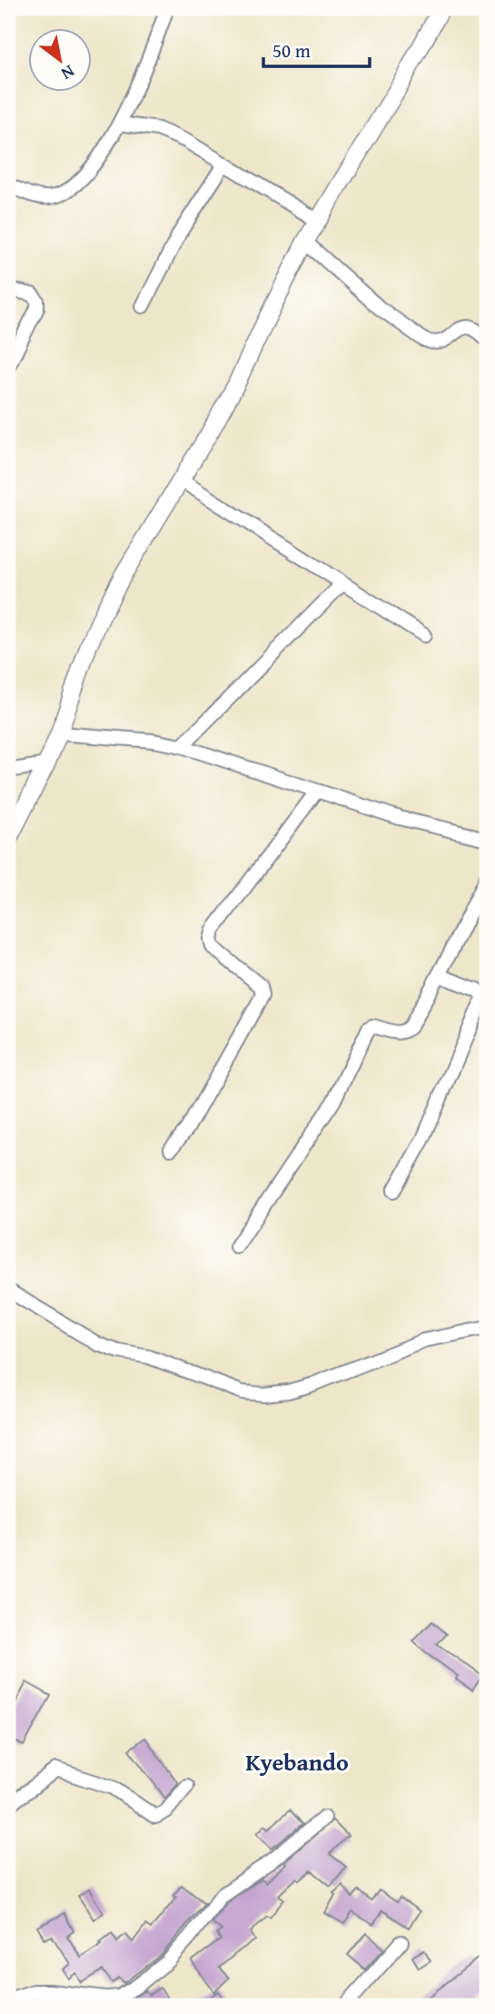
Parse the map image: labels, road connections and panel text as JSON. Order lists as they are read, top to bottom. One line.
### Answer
{"districts":["Kyebando"],"scale_bar":"50 m","north":"bottom right"}
